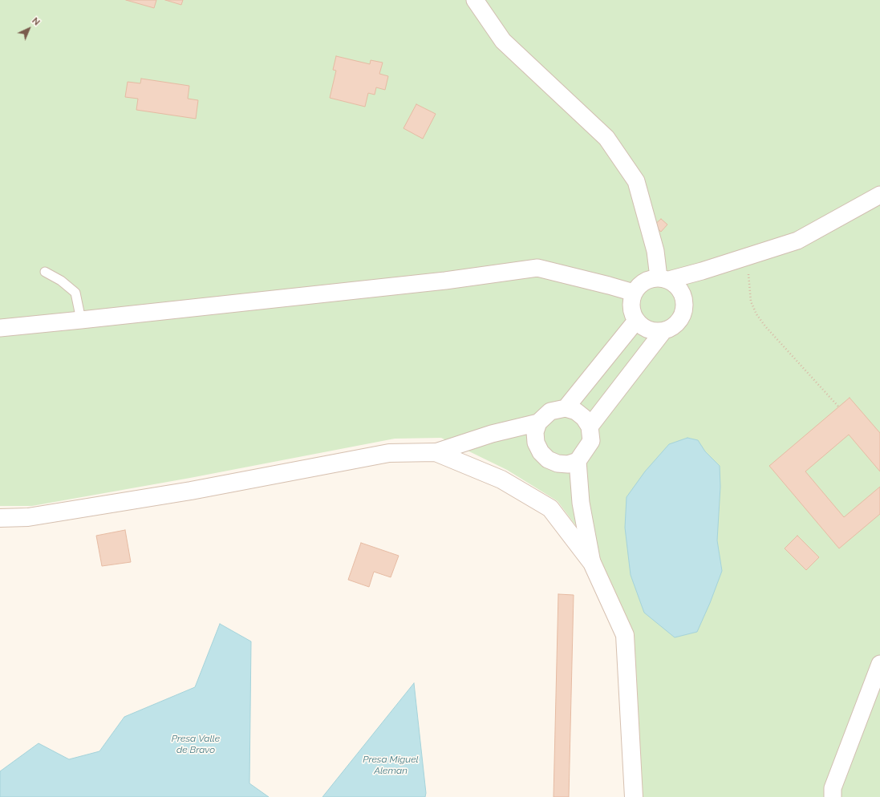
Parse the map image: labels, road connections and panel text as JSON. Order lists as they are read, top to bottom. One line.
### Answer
{"water":["Presa Valle de Bravo","Presa Miguel Aleman"],"north":"top right"}
